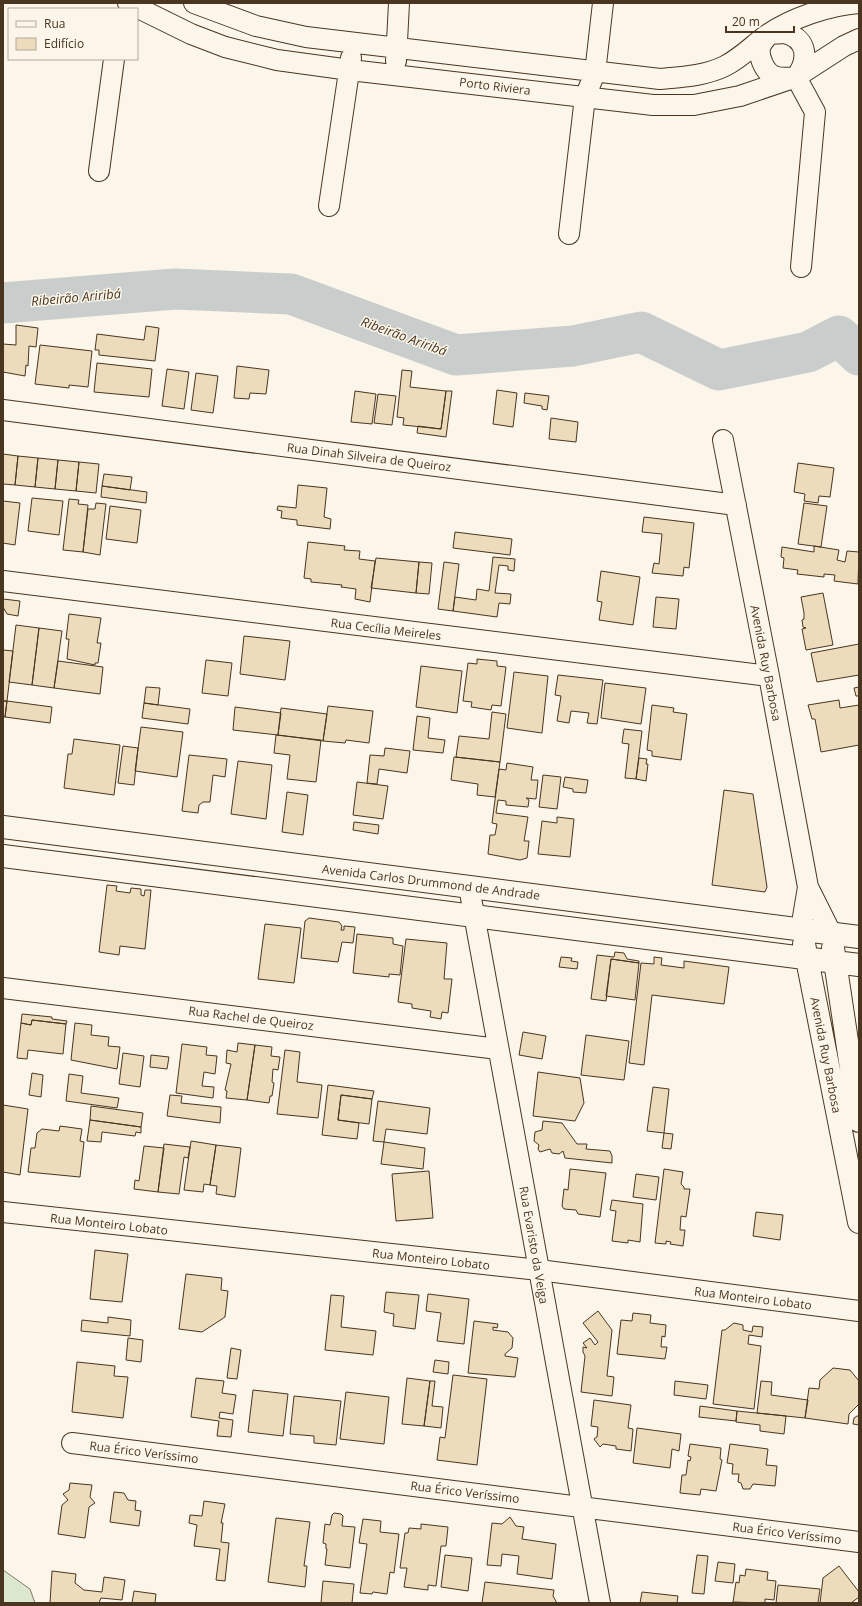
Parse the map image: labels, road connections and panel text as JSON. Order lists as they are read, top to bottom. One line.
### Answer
{"streets":{"main road":["Avenida Ruy Barbosa","Avenida Carlos Drummond de Andrade"],"street":["Porto Riviera","Rua Dinah Silveira de Queiroz","Rua Cecília Meireles","Rua Rachel de Queiroz","Rua Monteiro Lobato","Rua Evaristo da Veiga","Rua Érico Veríssimo"]},"crossings":[["Rua Dinah Silveira de Queiroz","Avenida Ruy Barbosa"],["Rua Cecília Meireles","Avenida Ruy Barbosa"],["Avenida Ruy Barbosa","Avenida Carlos Drummond de Andrade"],["Avenida Carlos Drummond de Andrade","Rua Evaristo da Veiga"],["Rua Rachel de Queiroz","Rua Evaristo da Veiga"],["Rua Monteiro Lobato","Rua Evaristo da Veiga"],["Rua Evaristo da Veiga","Rua Érico Veríssimo"]],"water":["Ribeirão Ariribá"],"legend":["Rua","Edifício"],"scale_bar":"20 m"}
